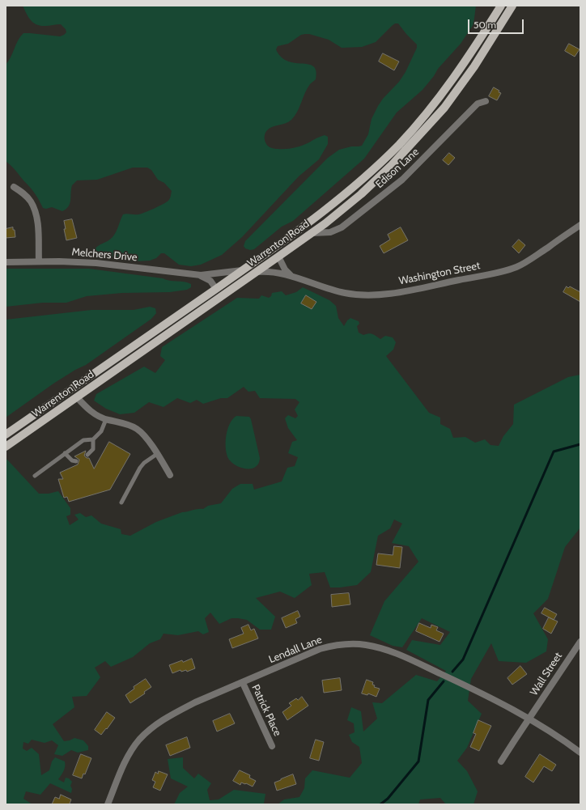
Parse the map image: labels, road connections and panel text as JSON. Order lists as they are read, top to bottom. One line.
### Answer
{"streets":{"main road":["Warrenton Road"],"street":["Edison Lane","Melchers Drive","Washington Street","Lendall Lane","Wall Street","Patrick Place"]},"crossings":[["Edison Lane","Warrenton Road"],["Warrenton Road","Melchers Drive"],["Warrenton Road","Washington Street"],["Lendall Lane","Wall Street"],["Lendall Lane","Patrick Place"]],"scale_bar":"50 m"}
